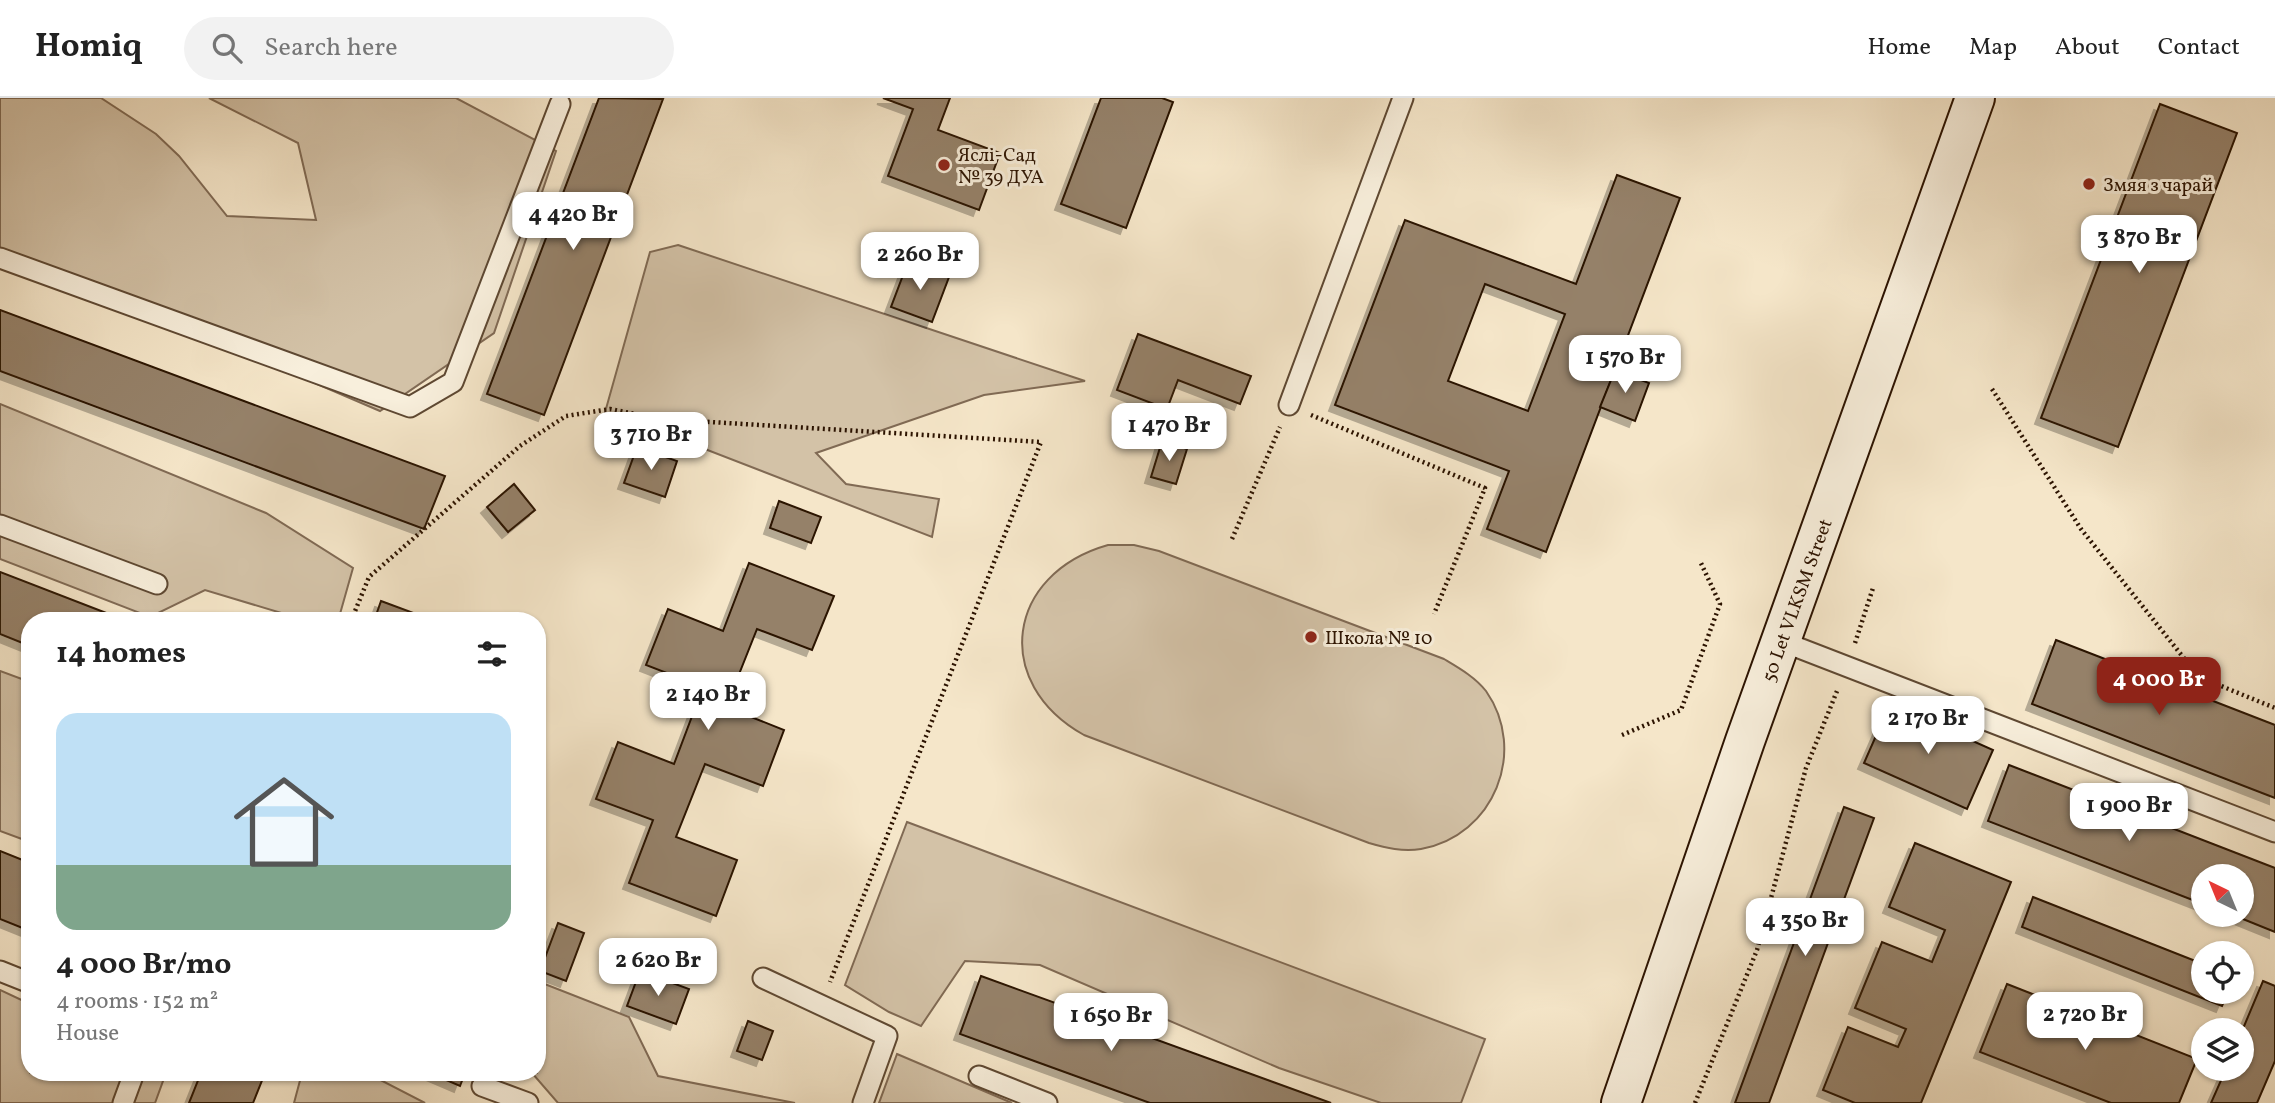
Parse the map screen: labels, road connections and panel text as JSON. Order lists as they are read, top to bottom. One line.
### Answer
{"streets":{"main road":["50 Let VLKSM Street"]},"places":["Яслі-Сад № 39 ДУА","Змяя з чарай","Школа № 10"],"north":"top left","page":{"header":"Homiq","search":"Search here","nav":["Home","Map","About","Contact"],"price":["4 420 Br","3 870 Br","2 260 Br","1 570 Br","1 470 Br","3 710 Br","4 000 Br","2 140 Br","2 170 Br","1 900 Br","4 350 Br","2 620 Br","2 720 Br","1 650 Br"],"heading":"14 homes","list":[{"name":"4 000 Br/mo","note":"4 rooms · 152 m² · House"}]}}
